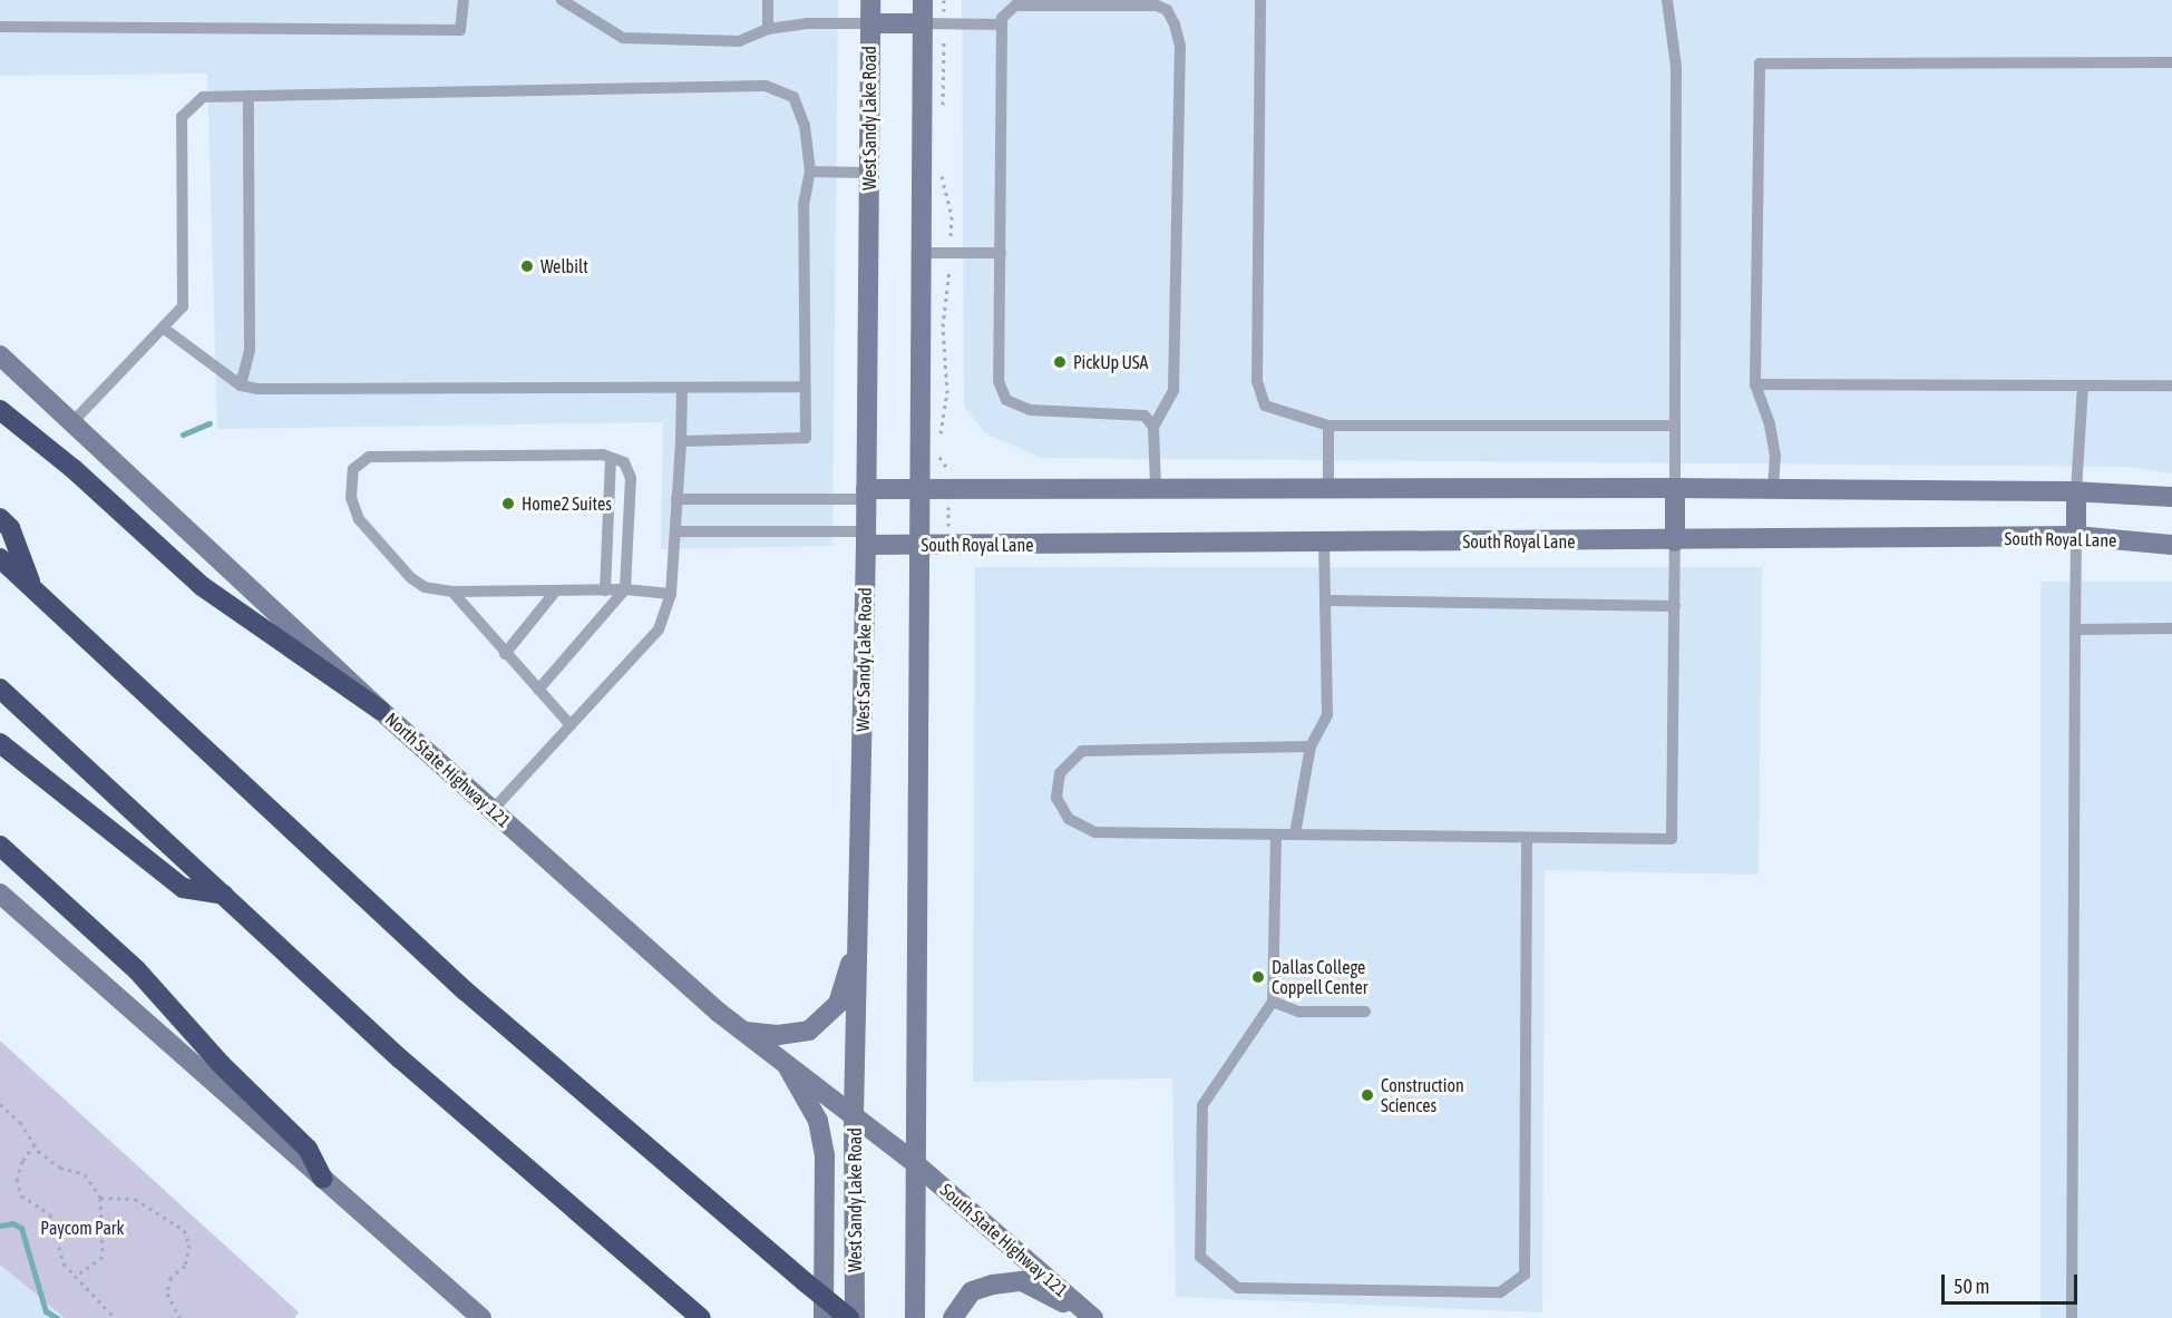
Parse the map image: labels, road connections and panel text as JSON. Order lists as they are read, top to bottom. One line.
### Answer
{"streets":{"main road":["West Sandy Lake Road","South Royal Lane","North State Highway 121","South State Highway 121"]},"crossings":[["West Sandy Lake Road","South Royal Lane"],["West Sandy Lake Road","North State Highway 121"],["North State Highway 121","South State Highway 121"]],"parks":["Paycom Park"],"places":["Welbilt","PickUp USA","Home2 Suites","Dallas College Coppell Center","Construction Sciences"],"scale_bar":"50 m"}
